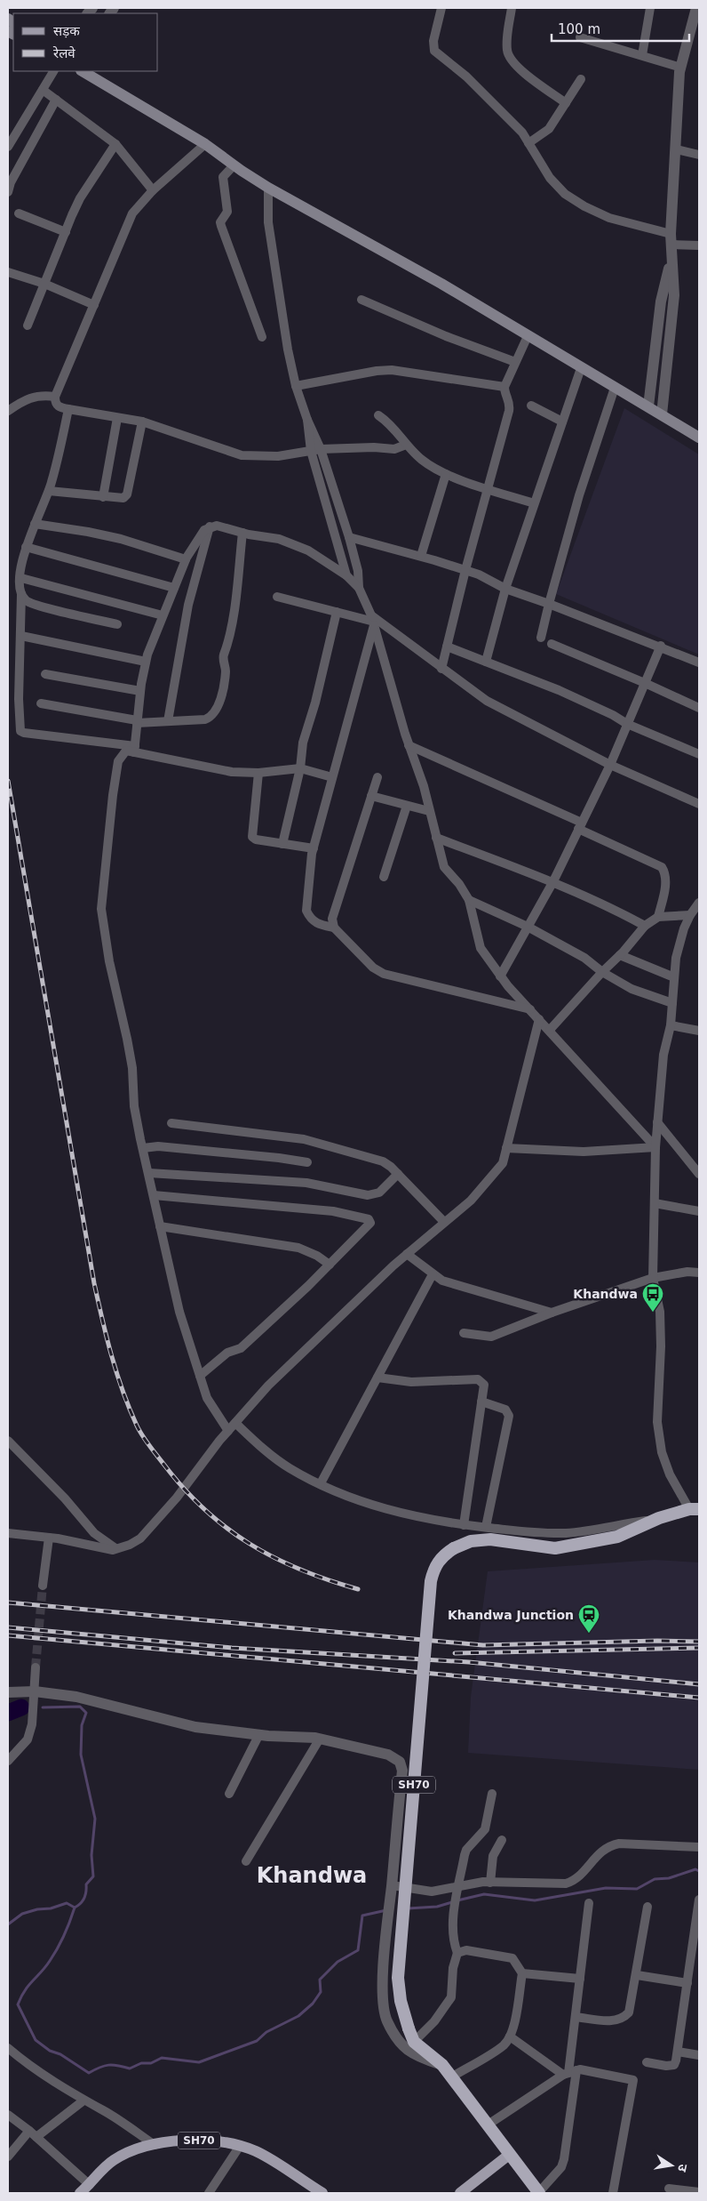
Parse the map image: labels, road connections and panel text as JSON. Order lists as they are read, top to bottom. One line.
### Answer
{"streets":{"highway":["SH70"]},"districts":["Khandwa"],"places":{"bus stop":["Khandwa"],"station":["Khandwa Junction"]},"legend":["सड़क","रेलवे"],"scale_bar":"100 m","north":"right"}
